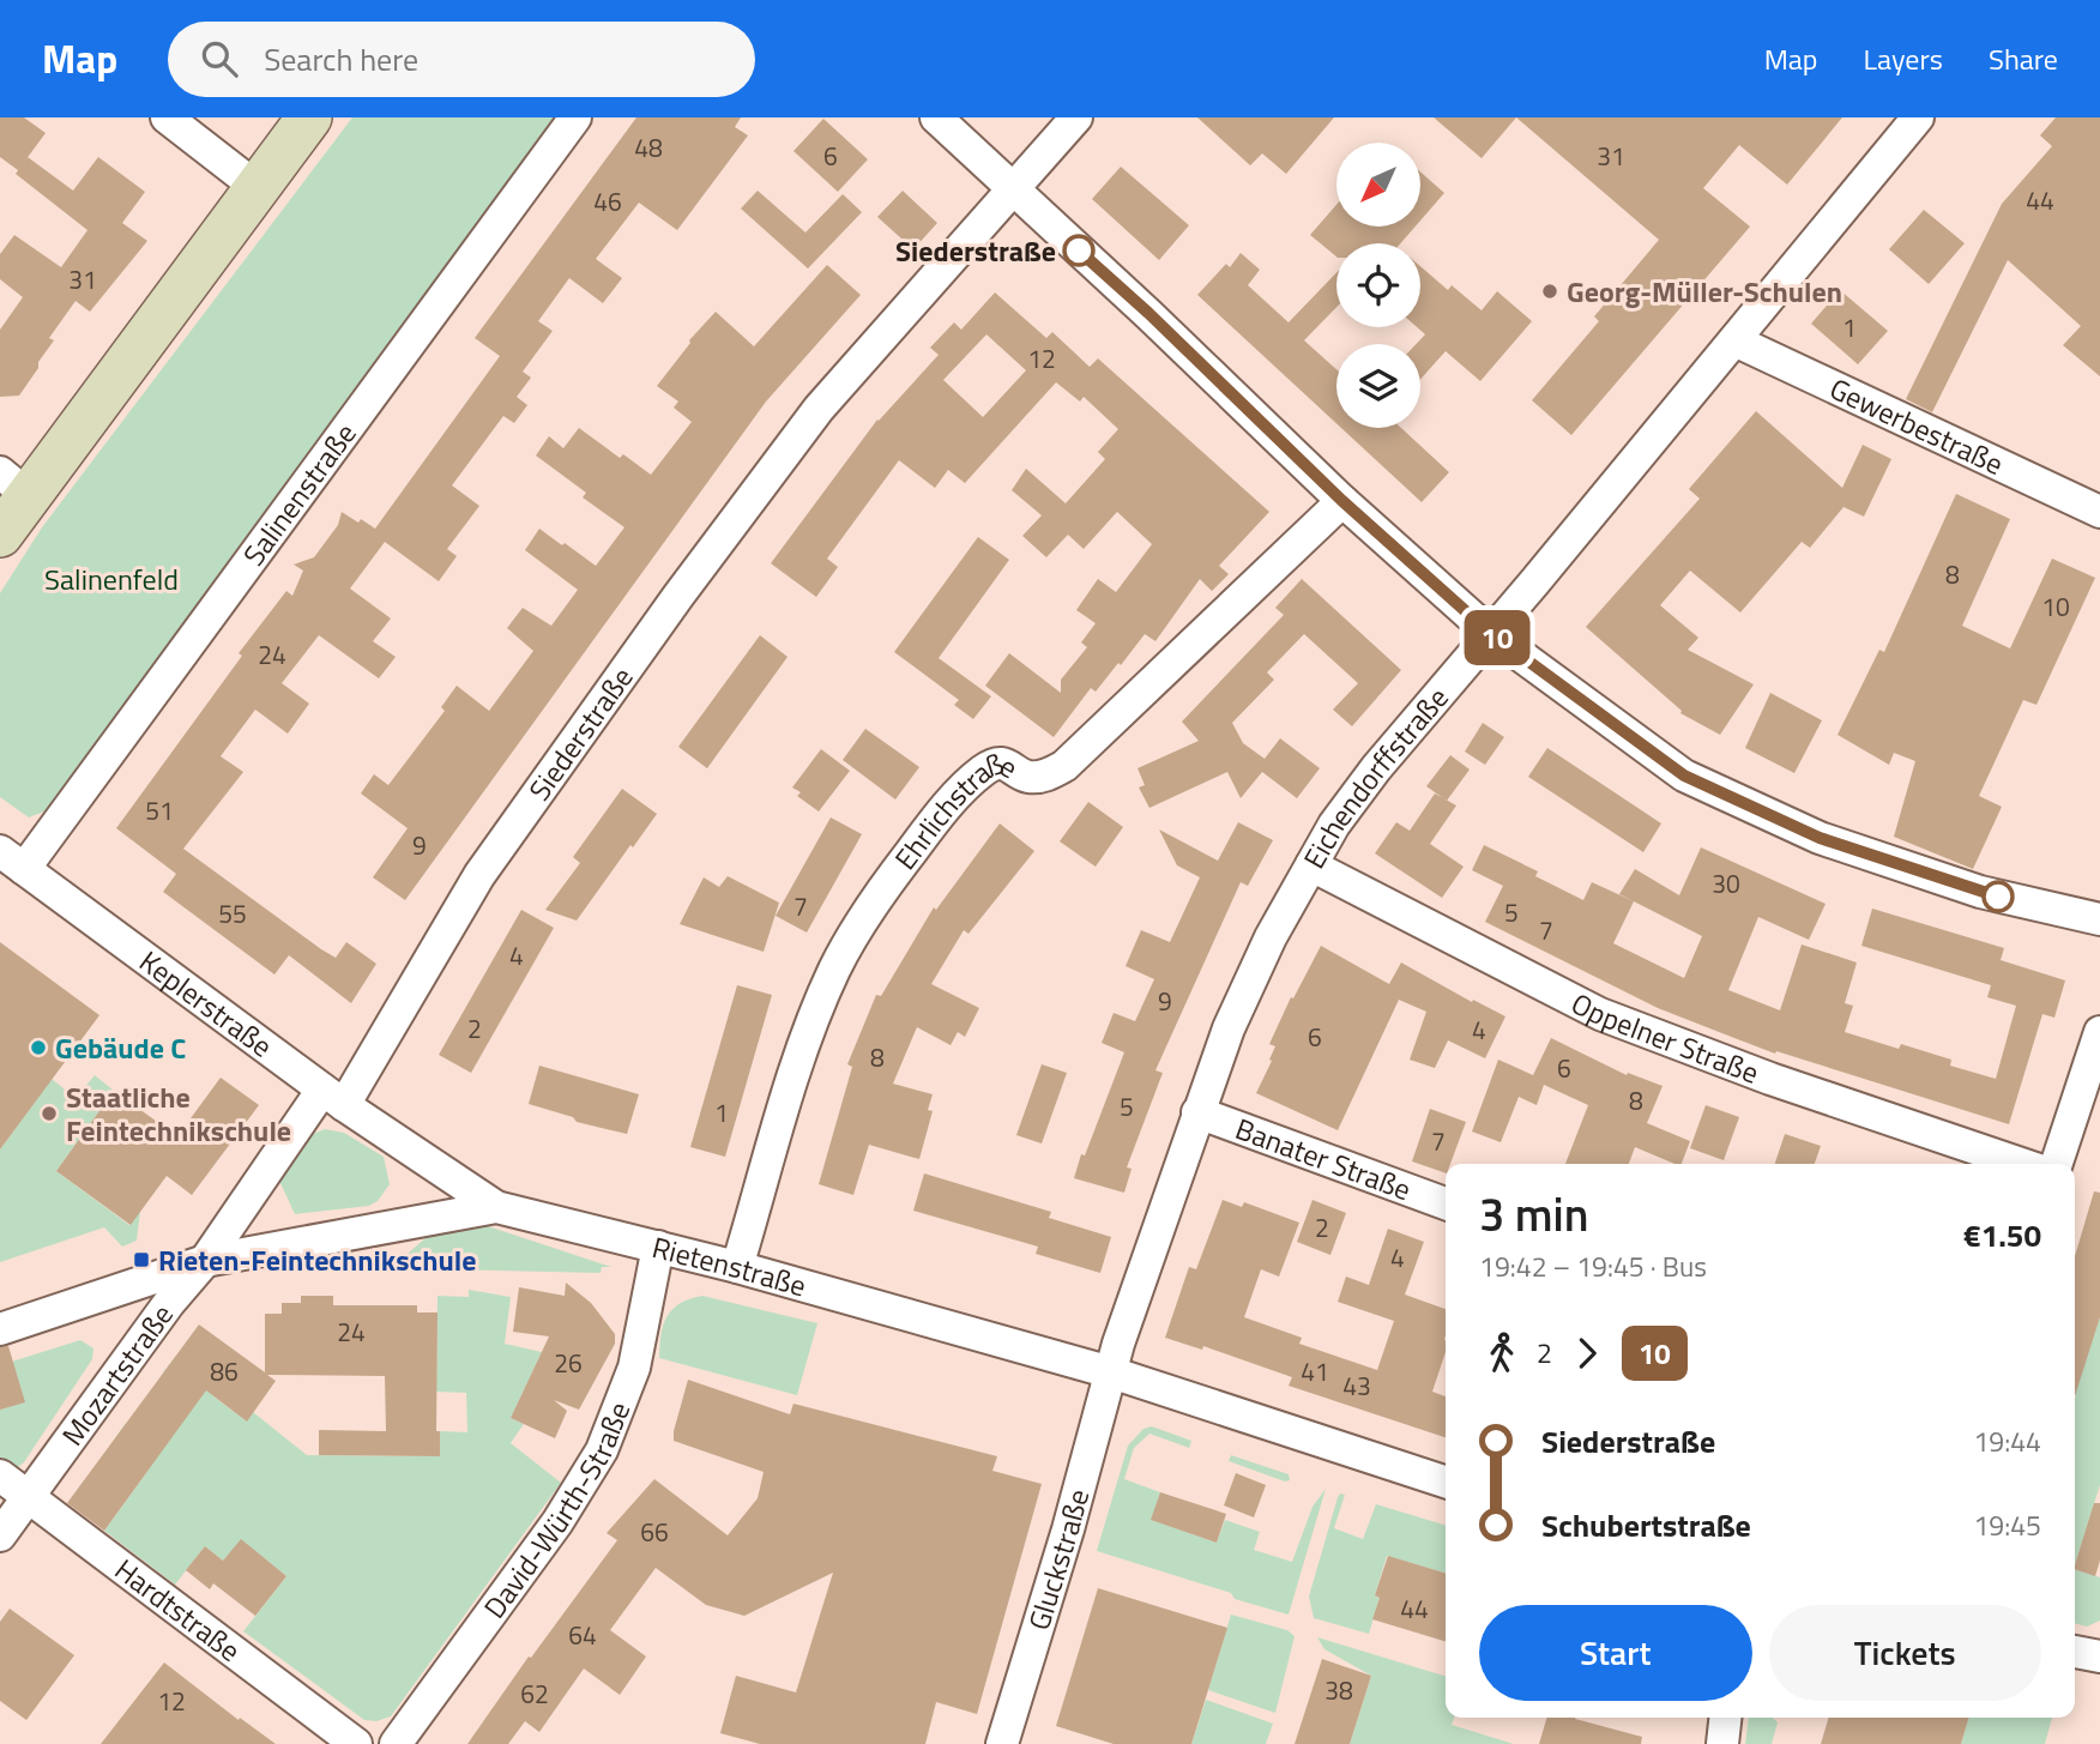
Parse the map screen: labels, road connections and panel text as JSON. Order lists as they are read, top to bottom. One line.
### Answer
{"streets":{"street":["Gewerbestraße","Salinenstraße","Siederstraße","Eichendorffstraße","Ehrlichstraße","Keplerstraße","Oppelner Straße","Banater Straße","Rietenstraße","Mozartstraße","David-Würth-Straße","Gluckstraße","Hardtstraße"]},"crossings":[["Gewerbestraße","Eichendorffstraße"],["Salinenstraße","Keplerstraße"],["Siederstraße","Keplerstraße"],["Siederstraße","Mozartstraße"],["Eichendorffstraße","Oppelner Straße"],["Eichendorffstraße","Banater Straße"],["Eichendorffstraße","Rietenstraße"],["Eichendorffstraße","Gluckstraße"],["Ehrlichstraße","Rietenstraße"],["Keplerstraße","Rietenstraße"],["Keplerstraße","Mozartstraße"],["Rietenstraße","Mozartstraße"],["Rietenstraße","David-Würth-Straße"],["Rietenstraße","Gluckstraße"],["Mozartstraße","Hardtstraße"]],"parks":["Salinenfeld"],"places":{"other":["Siederstraße","Georg-Müller-Schulen","Gebäude C","Staatliche Feintechnikschule"],"transit":["Rieten-Feintechnikschule"]},"lines":["bus line 10"],"house_numbers":["48","6","31","44","46","31","1","12","8","10","24","51","9","30","7","5","55","7","4","9","2","4","6","8","6","8","5","1","7","2","4","24","26","86","41","43","66","44","64","38","62","12"],"north":"bottom left","page":{"header":"Map","search":"Search here","nav":["Map","Layers","Share"],"on_map":"10","heading":["3 min","19:42 – 19:45 · Bus","€1.50"],"legs":["2","10"],"list":[{"name":"Siederstraße","value":"19:44"},{"name":"Schubertstraße","value":"19:45"}],"buttons":["Start","Tickets"]}}
